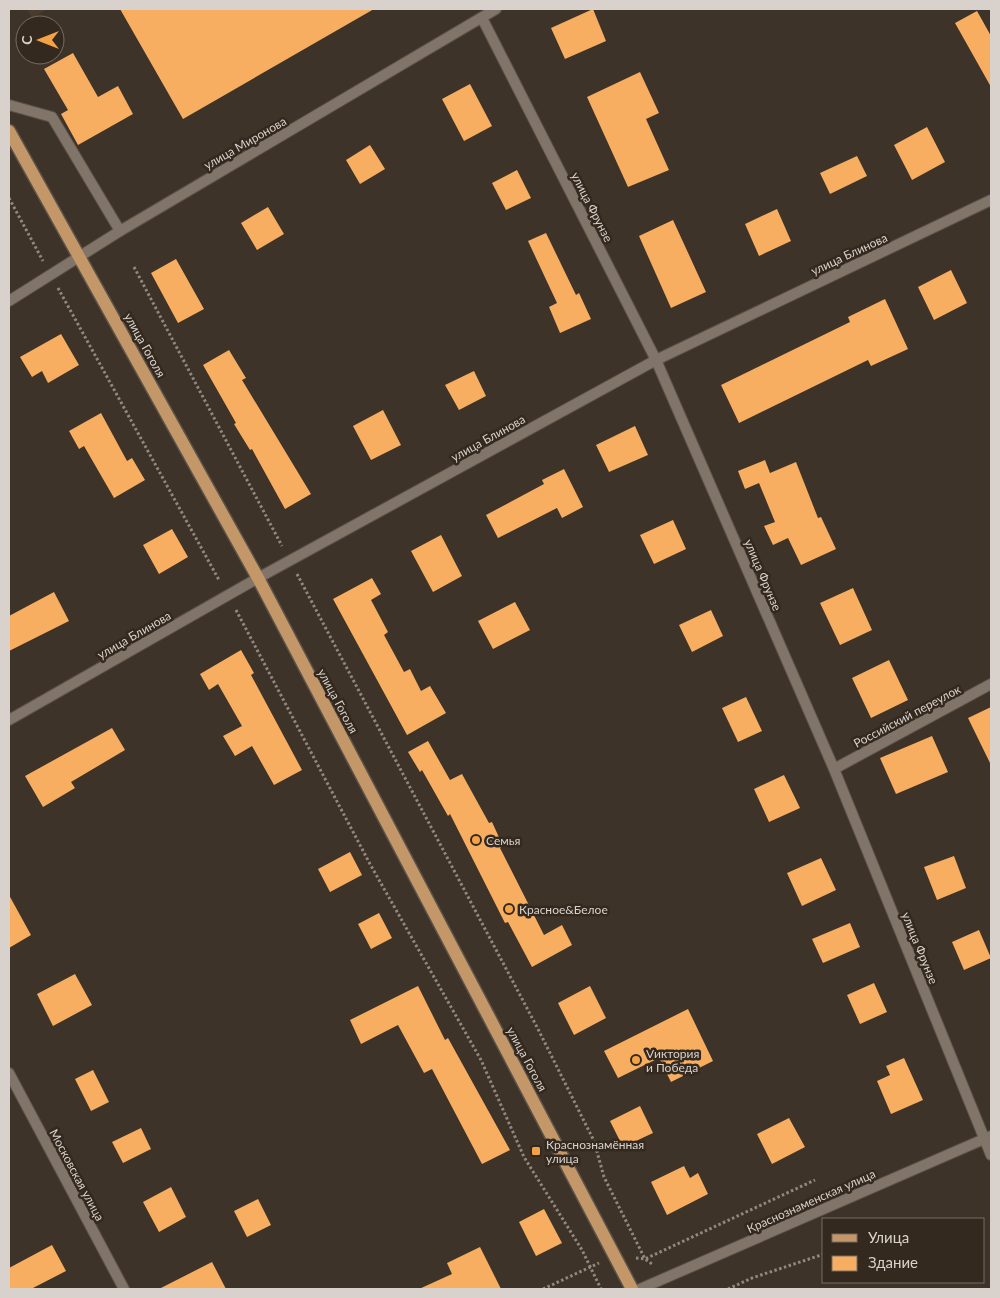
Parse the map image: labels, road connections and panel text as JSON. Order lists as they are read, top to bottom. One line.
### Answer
{"streets":{"main road":["улица Гоголя"],"street":["улица Миронова","улица Фрунзе","улица Блинова","Российский переулок","Московская улица","Краснознаменская улица"]},"crossings":[["улица Миронова","улица Фрунзе"],["улица Миронова","улица Гоголя"],["улица Фрунзе","улица Блинова"],["улица Фрунзе","Российский переулок"],["улица Фрунзе","Краснознаменская улица"],["улица Блинова","улица Гоголя"],["улица Гоголя","Краснознаменская улица"]],"places":{"other":["Семья","Красное&Белое","Vиктория и Победа"],"transit":["Краснознамённая улица"]},"legend":["Улица","Здание"],"north":"left"}
